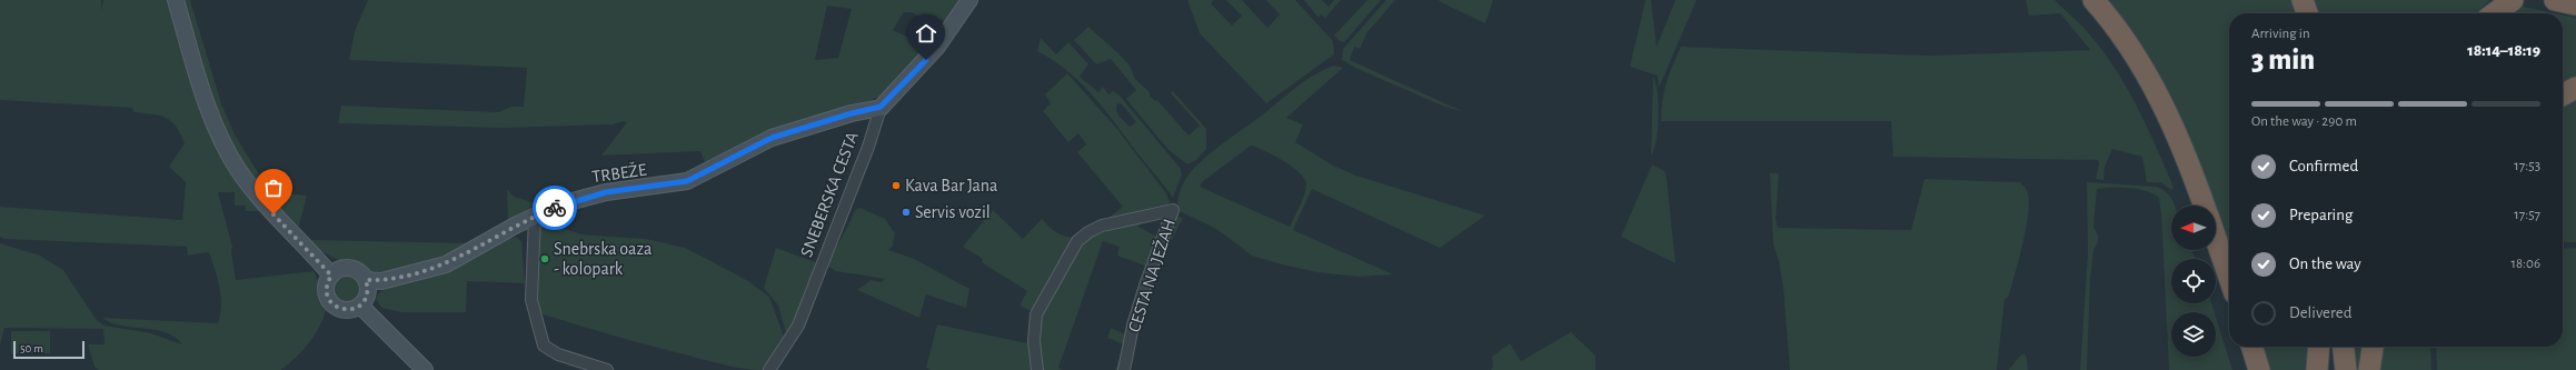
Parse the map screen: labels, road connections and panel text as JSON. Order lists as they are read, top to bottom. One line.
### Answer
{"streets":{"street":["TRBEŽE","SNEBERSKA CESTA","CESTA NA JEŽAH"]},"crossings":[["TRBEŽE","SNEBERSKA CESTA"]],"places":["Kava Bar Jana","Servis vozil","Snebrska oaza - kolopark"],"scale_bar":"50 m","north":"left","page":{"heading":["3 min","Arriving in","18:14–18:19"],"bar":"On the way · 290 m","list":[["Confirmed","17:53"],["Preparing","17:57"],["On the way","18:06"],"Delivered"],"scale":"50 m"}}
